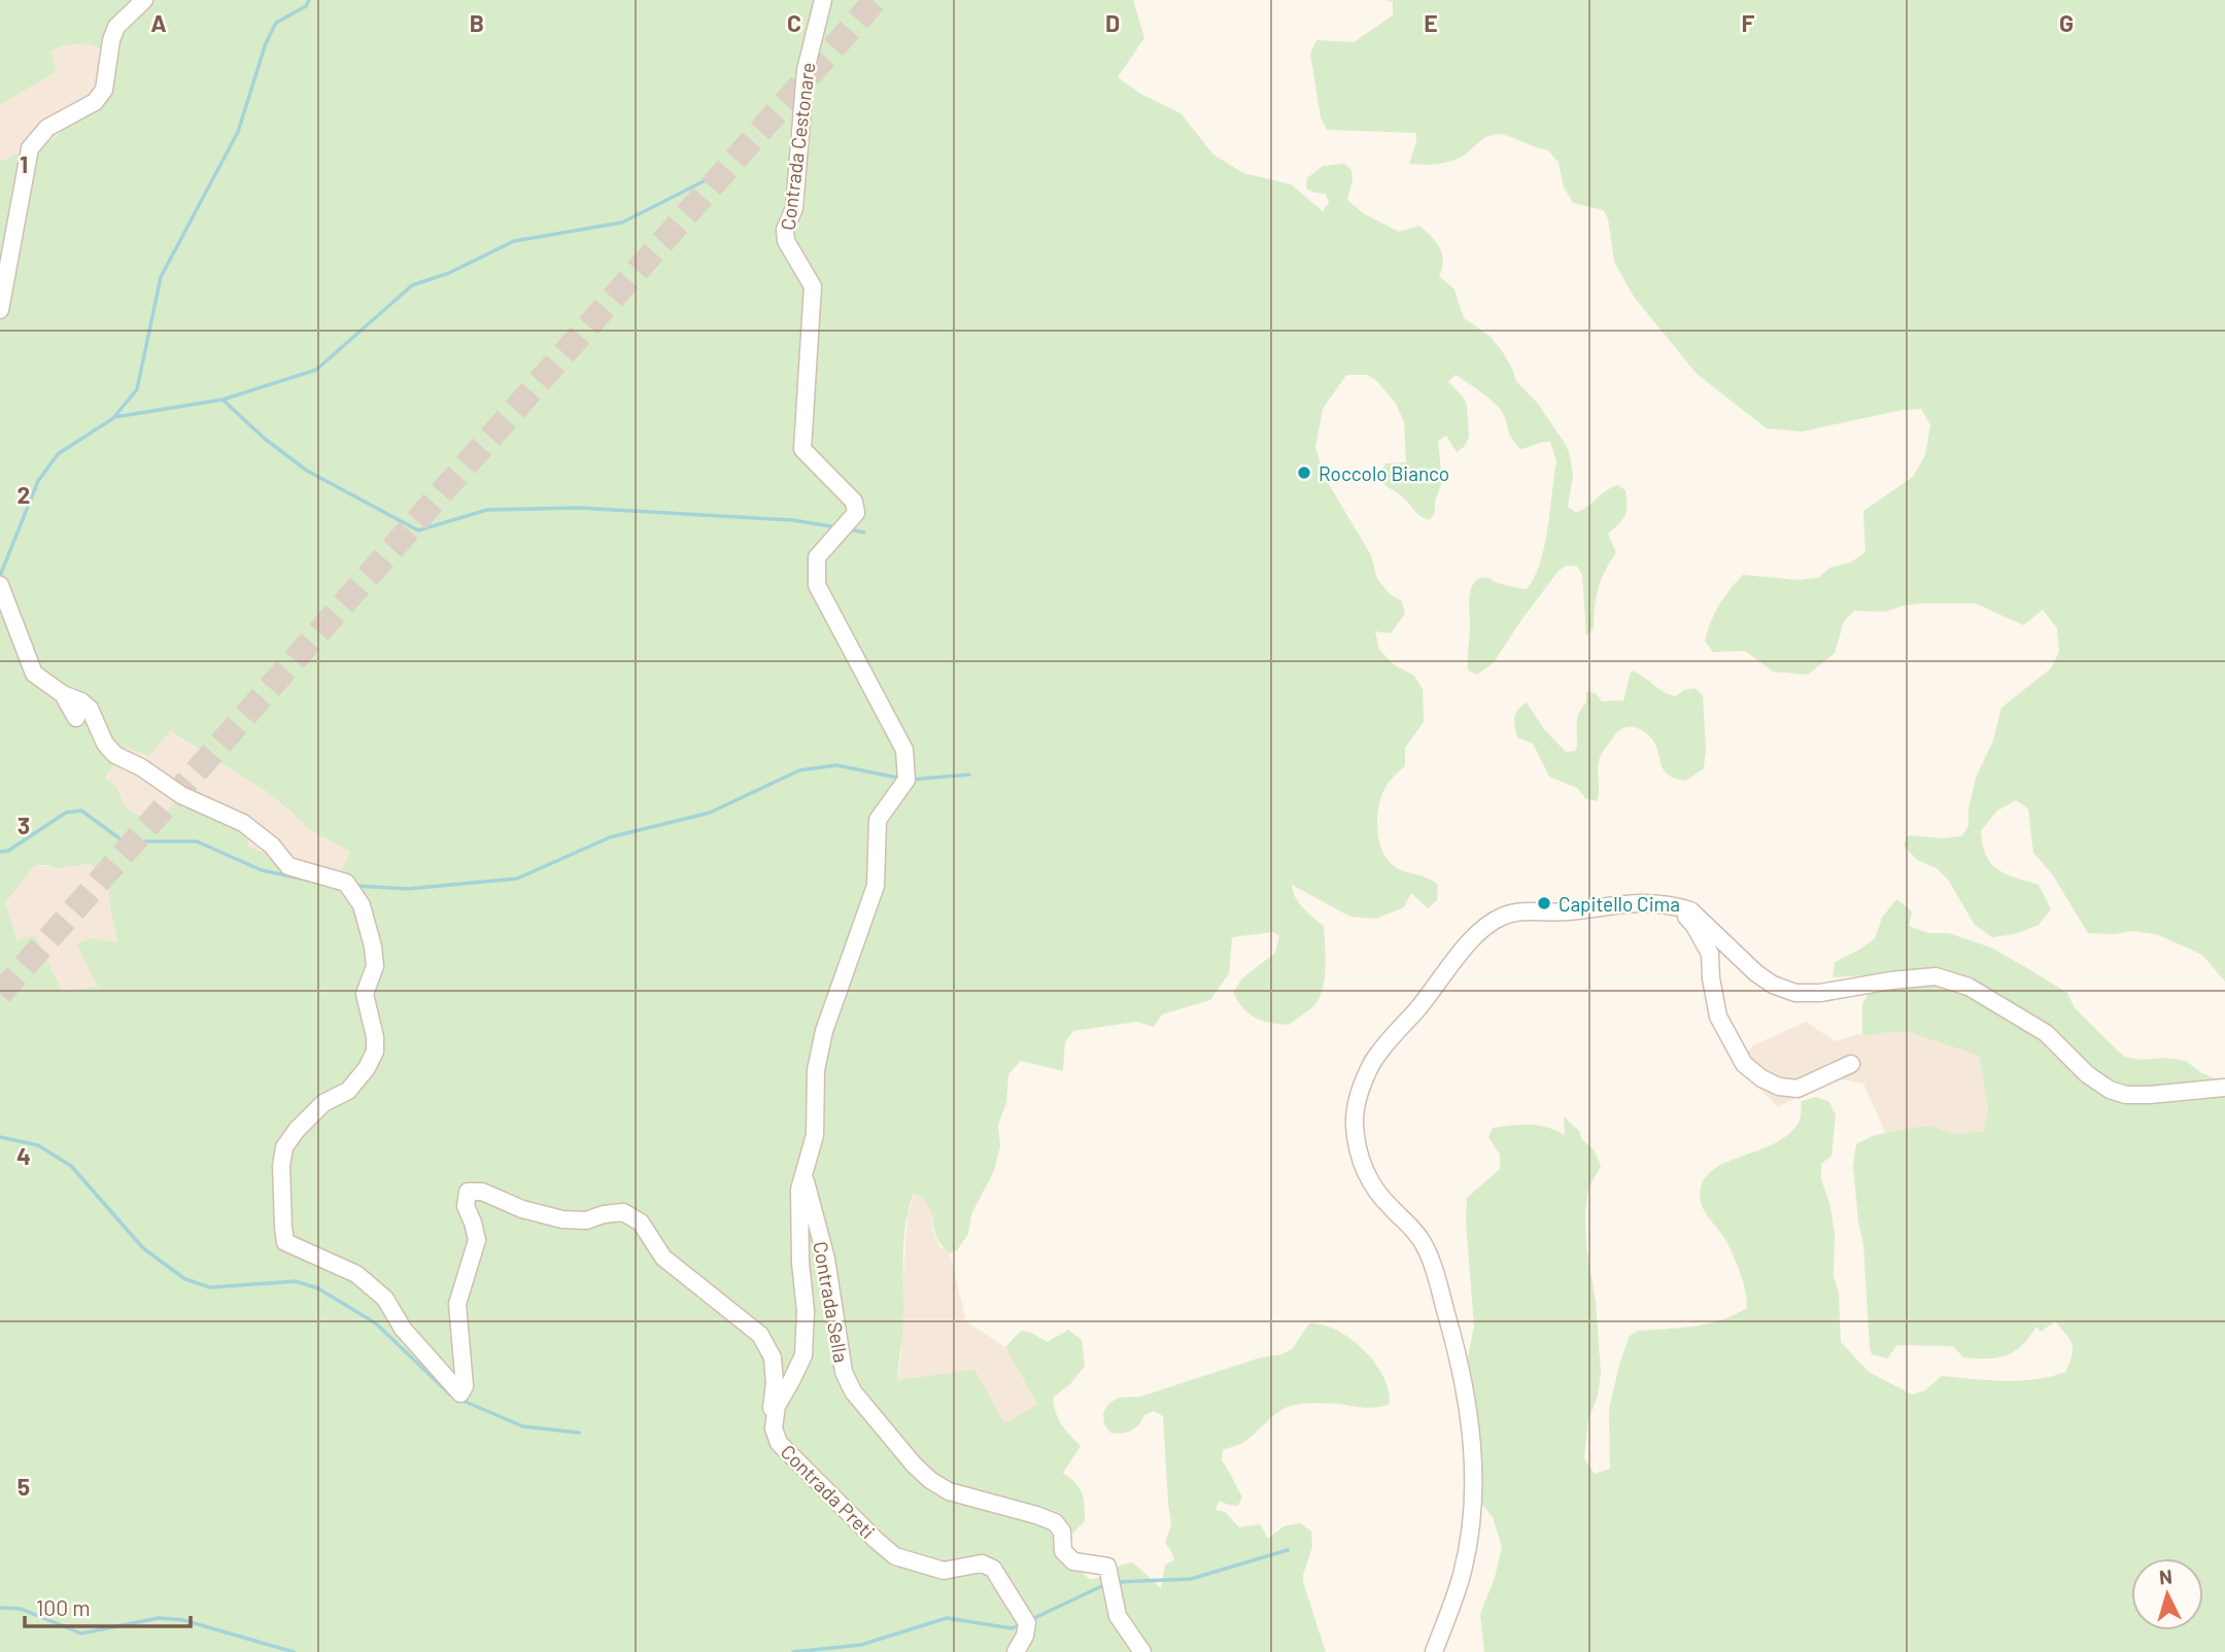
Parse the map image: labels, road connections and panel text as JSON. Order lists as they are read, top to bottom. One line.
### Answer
{"streets":{"street":["Contrada Cestonare","Contrada Sella","Contrada Preti"]},"crossings":[["Contrada Cestonare","Contrada Preti"],["Contrada Sella","Contrada Preti"]],"places":["Roccolo Bianco","Capitello Cima"],"scale_bar":"100 m","north":"top","grid":{"columns":["A","B","C","D","E","F","G"],"rows":["1","2","3","4","5"]}}
